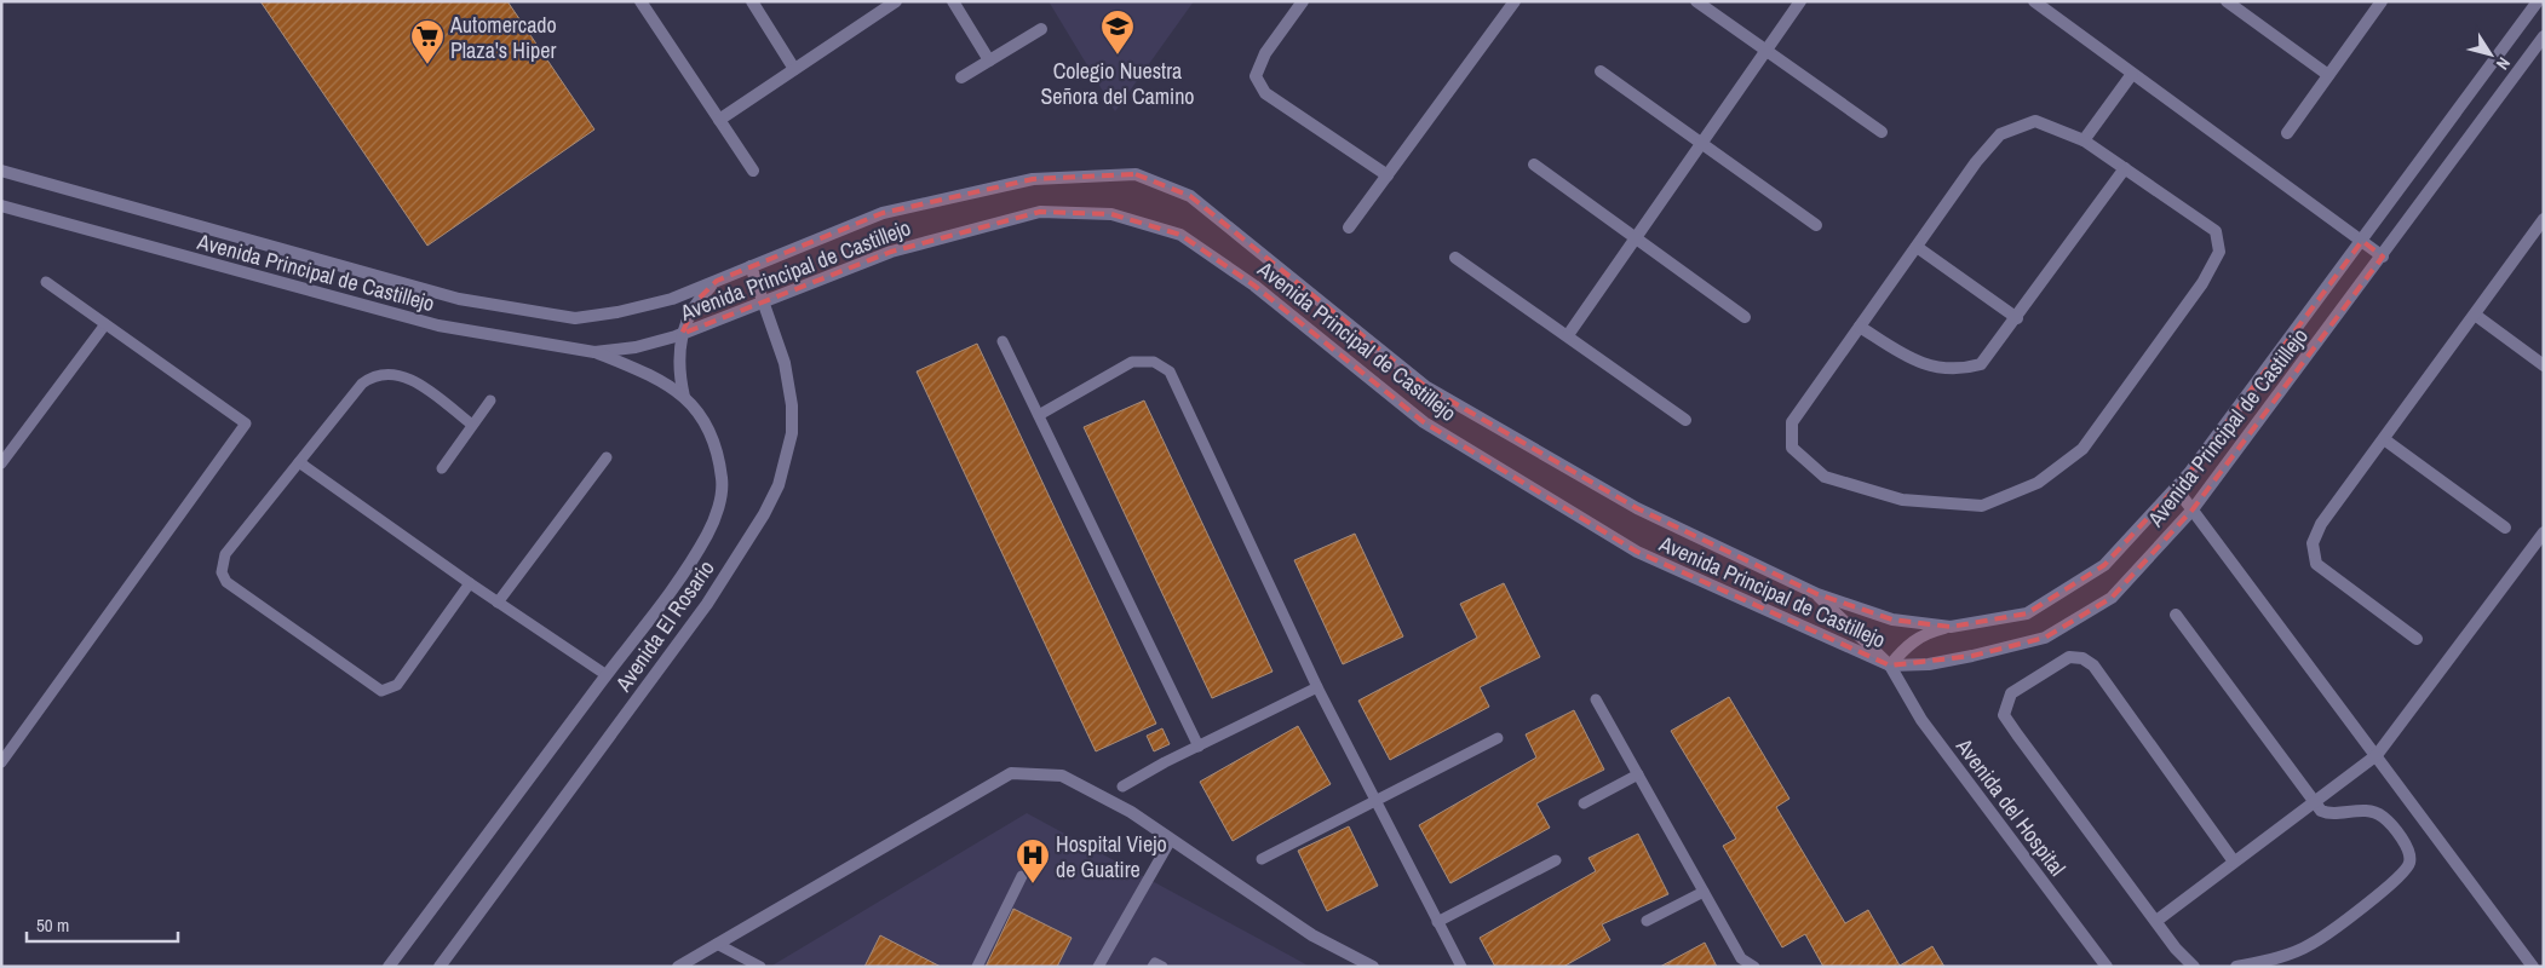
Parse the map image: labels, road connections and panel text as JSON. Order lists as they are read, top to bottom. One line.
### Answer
{"streets":{"street":["Avenida Principal de Castillejo","Avenida El Rosario","Avenida del Hospital"]},"crossings":[["Avenida Principal de Castillejo","Avenida El Rosario"],["Avenida Principal de Castillejo","Avenida del Hospital"]],"places":{"school or university":["Colegio Nuestra Señora del Camino"],"supermarket":["Automercado Plaza's Hiper"],"hospital":["Hospital Viejo de Guatire"]},"scale_bar":"50 m","north":"bottom right"}
